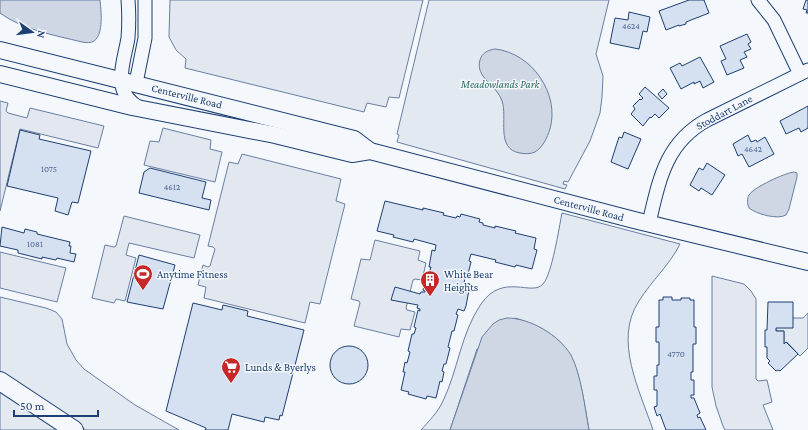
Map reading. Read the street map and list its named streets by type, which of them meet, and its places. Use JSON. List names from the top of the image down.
{
  "streets": {
    "main road": ["Centerville Road"],
    "street": ["Stoddart Lane"]
  },
  "crossings": [
    ["Centerville Road", "Stoddart Lane"]
  ],
  "parks": ["Meadowlands Park"],
  "places": {
    "sports": ["Anytime Fitness"],
    "building": ["White Bear Heights"],
    "supermarket": ["Lunds & Byerlys"]
  },
  "house_numbers": [
    "4624",
    "4642",
    "1075",
    "4612",
    "1081",
    "4770"
  ],
  "scale_bar": "50 m",
  "north": "right"
}
